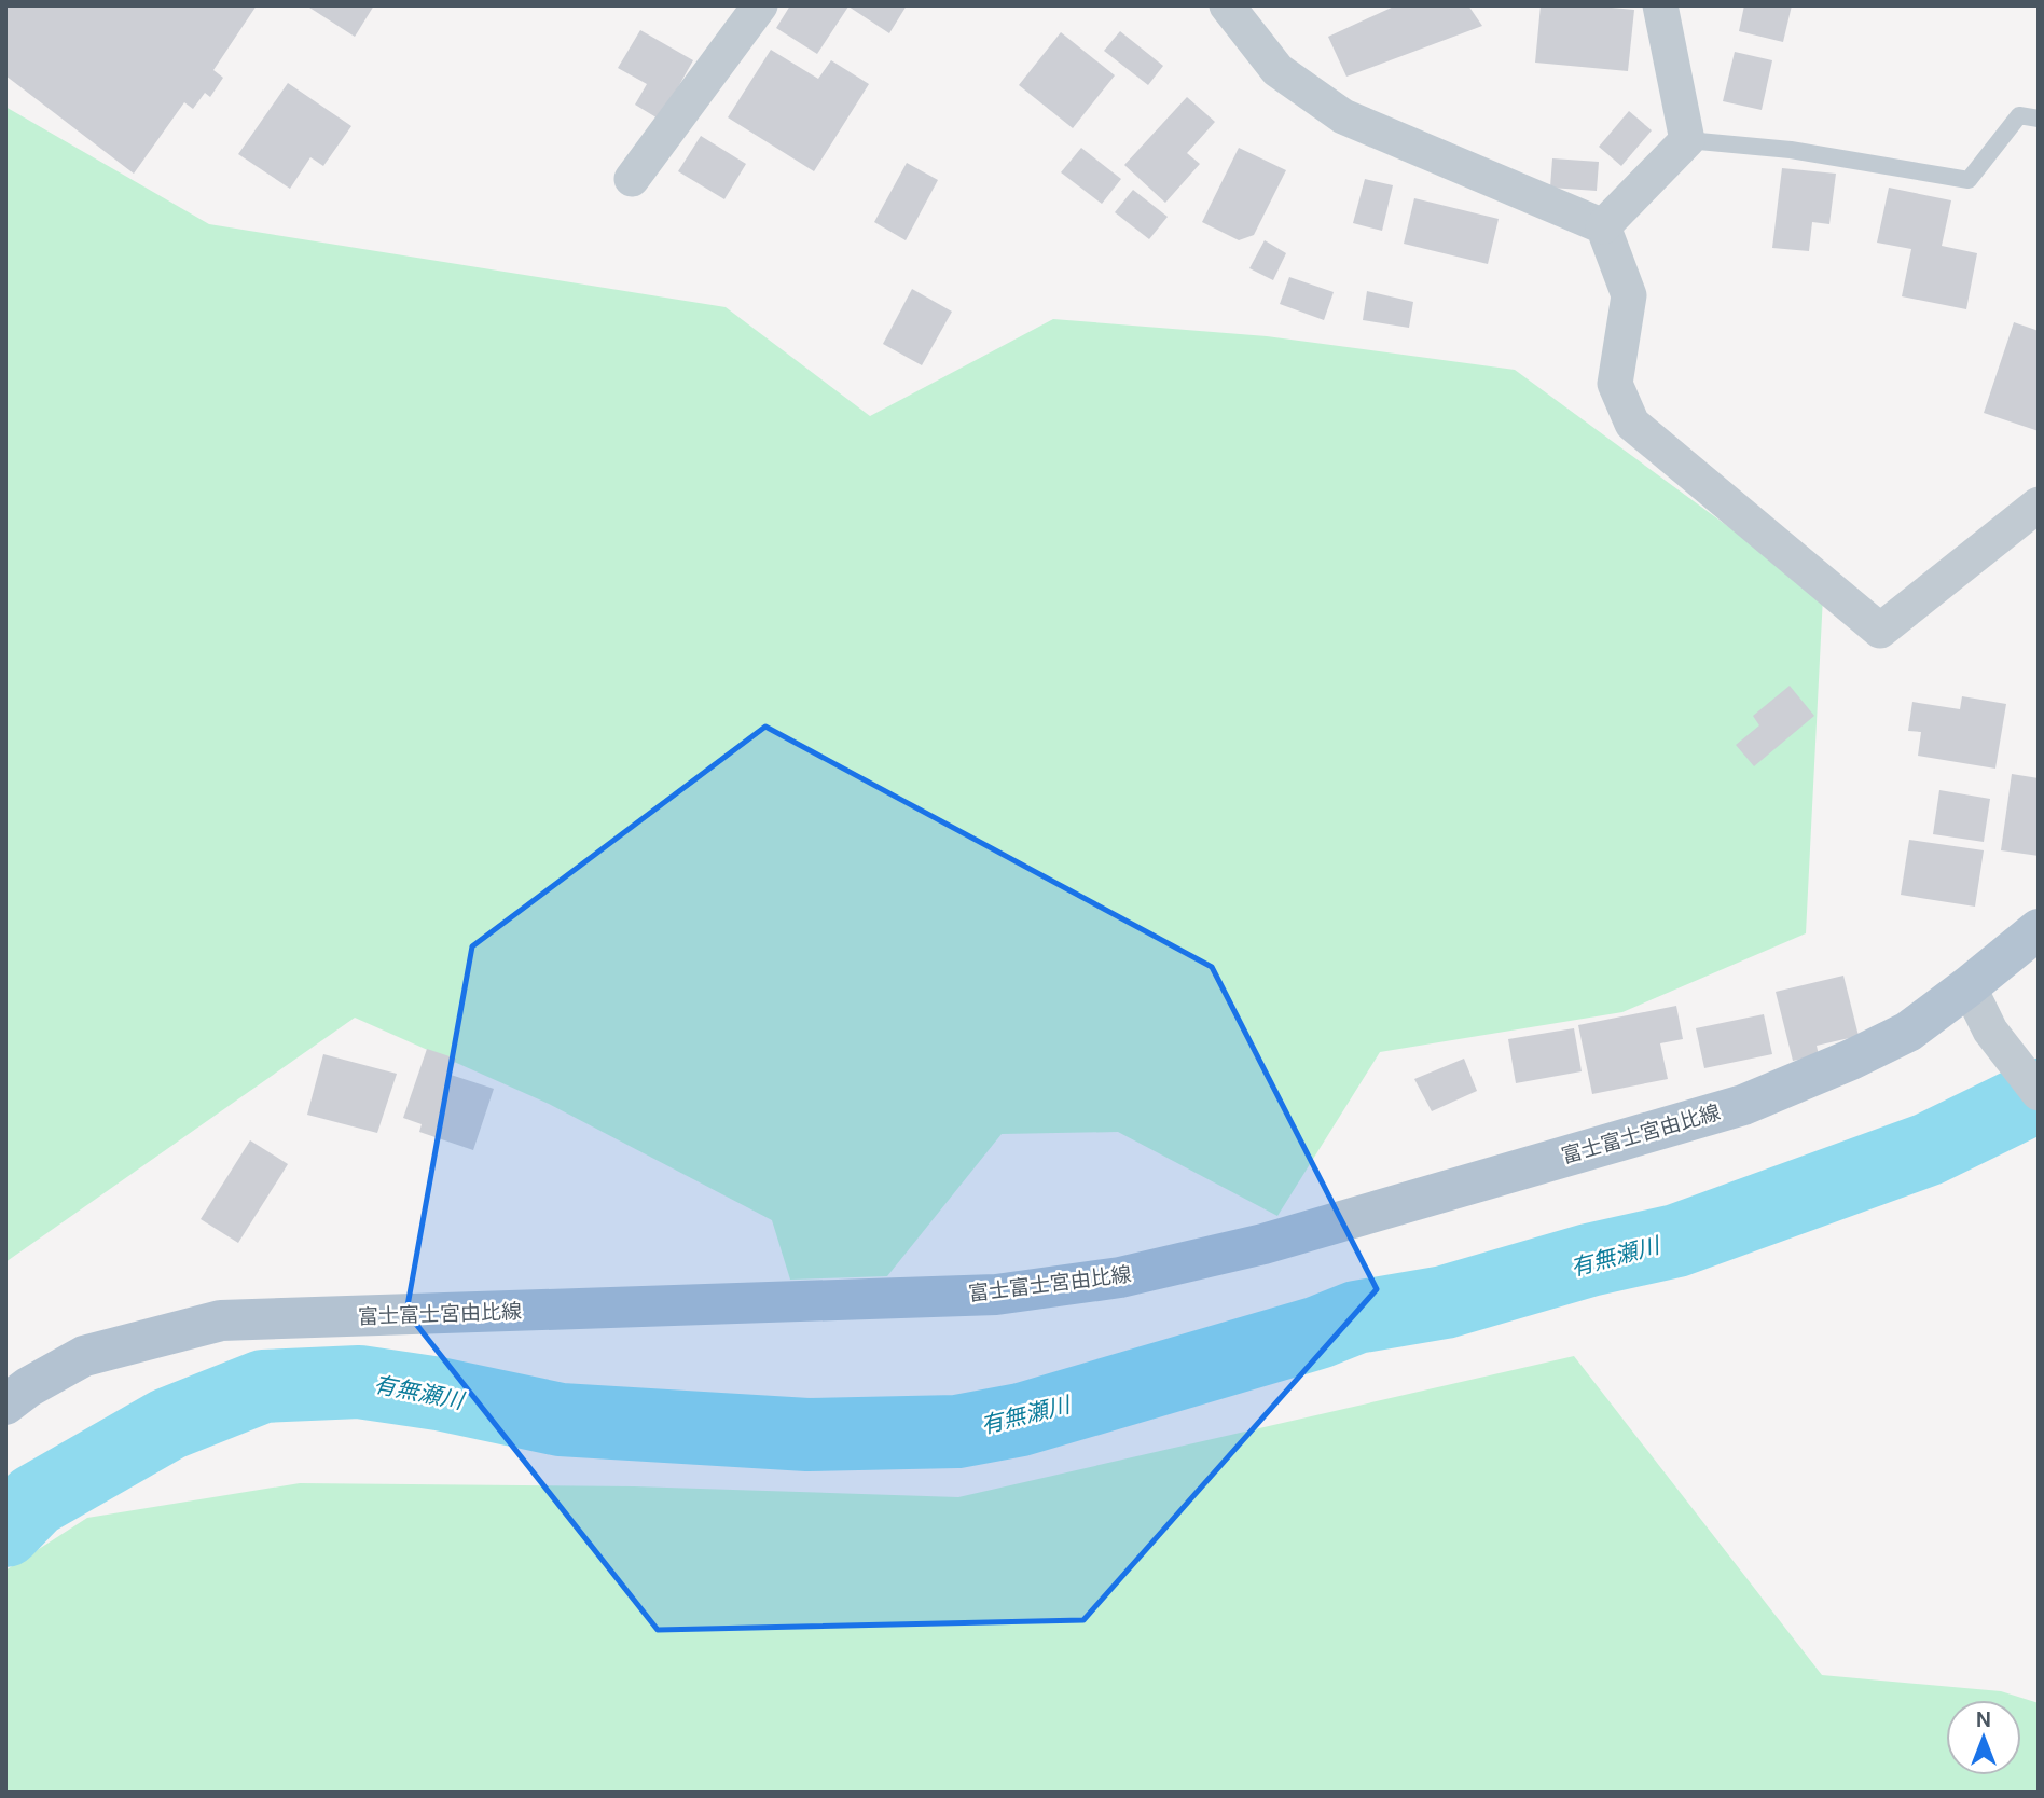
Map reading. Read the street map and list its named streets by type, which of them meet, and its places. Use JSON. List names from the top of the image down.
{
  "streets": {
    "main road": ["富士富士宮由比線"]
  },
  "water": ["有無瀬川"],
  "north": "top"
}
